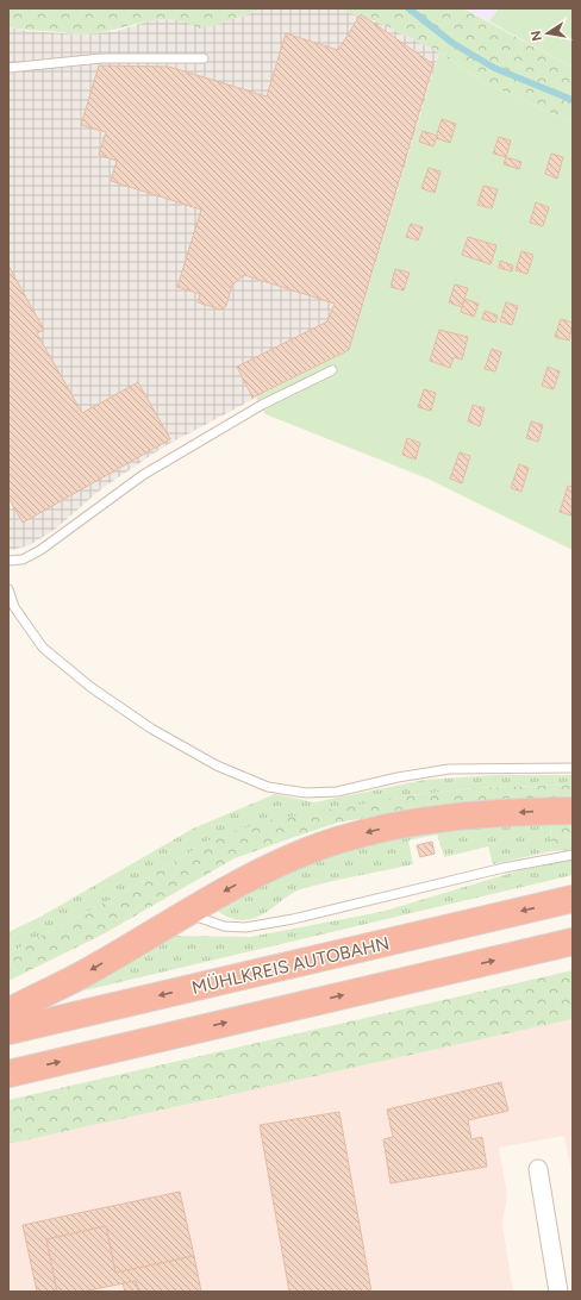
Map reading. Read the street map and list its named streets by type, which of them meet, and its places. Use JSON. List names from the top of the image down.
{
  "streets": {
    "highway": ["MÜHLKREIS AUTOBAHN"]
  },
  "north": "left"
}
